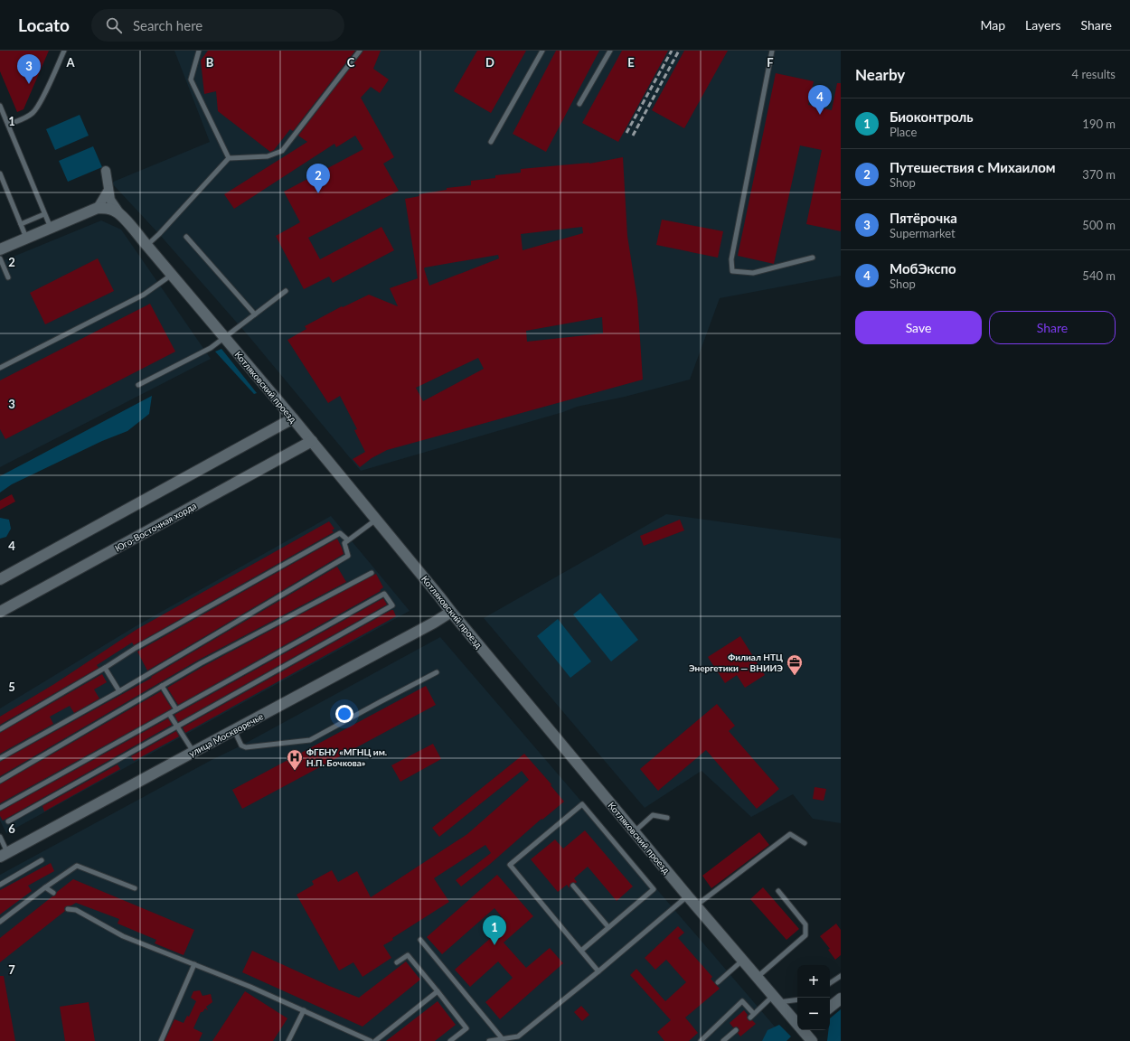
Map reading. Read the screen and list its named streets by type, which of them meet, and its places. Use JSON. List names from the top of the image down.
{
  "streets": {
    "main road": ["Котляковский проезд", "Юго-Восточная хорда", "улица Москворечье"]
  },
  "crossings": [
    ["Котляковский проезд", "Юго-Восточная хорда"],
    ["Котляковский проезд", "улица Москворечье"]
  ],
  "places": {
    "office": ["Филиал НТЦ Энергетики — ВНИИЭ"],
    "hospital": ["ФГБНУ «МГНЦ им. Н.П. Бочкова»"]
  },
  "page": {
    "header": "Locato",
    "search": "Search here",
    "nav": ["Map", "Layers", "Share"],
    "heading": ["Nearby", "4 results"],
    "pins": [
      "3",
      "4",
      "2",
      "1"
    ],
    "list": [
      {
        "mark": "1",
        "name": "Биоконтроль",
        "note": "Place",
        "value": "190 m"
      },
      {
        "mark": "2",
        "name": "Путешествия с Михаилом",
        "note": "Shop",
        "value": "370 m"
      },
      {
        "mark": "3",
        "name": "Пятёрочка",
        "note": "Supermarket",
        "value": "500 m"
      },
      {
        "mark": "4",
        "name": "МобЭкспо",
        "note": "Shop",
        "value": "540 m"
      }
    ],
    "buttons": ["Save", "Share"],
    "map_buttons": ["+", "−"]
  },
  "grid": {
    "columns": [
      "A",
      "B",
      "C",
      "D",
      "E",
      "F"
    ],
    "rows": [
      "1",
      "2",
      "3",
      "4",
      "5",
      "6",
      "7"
    ]
  }
}
